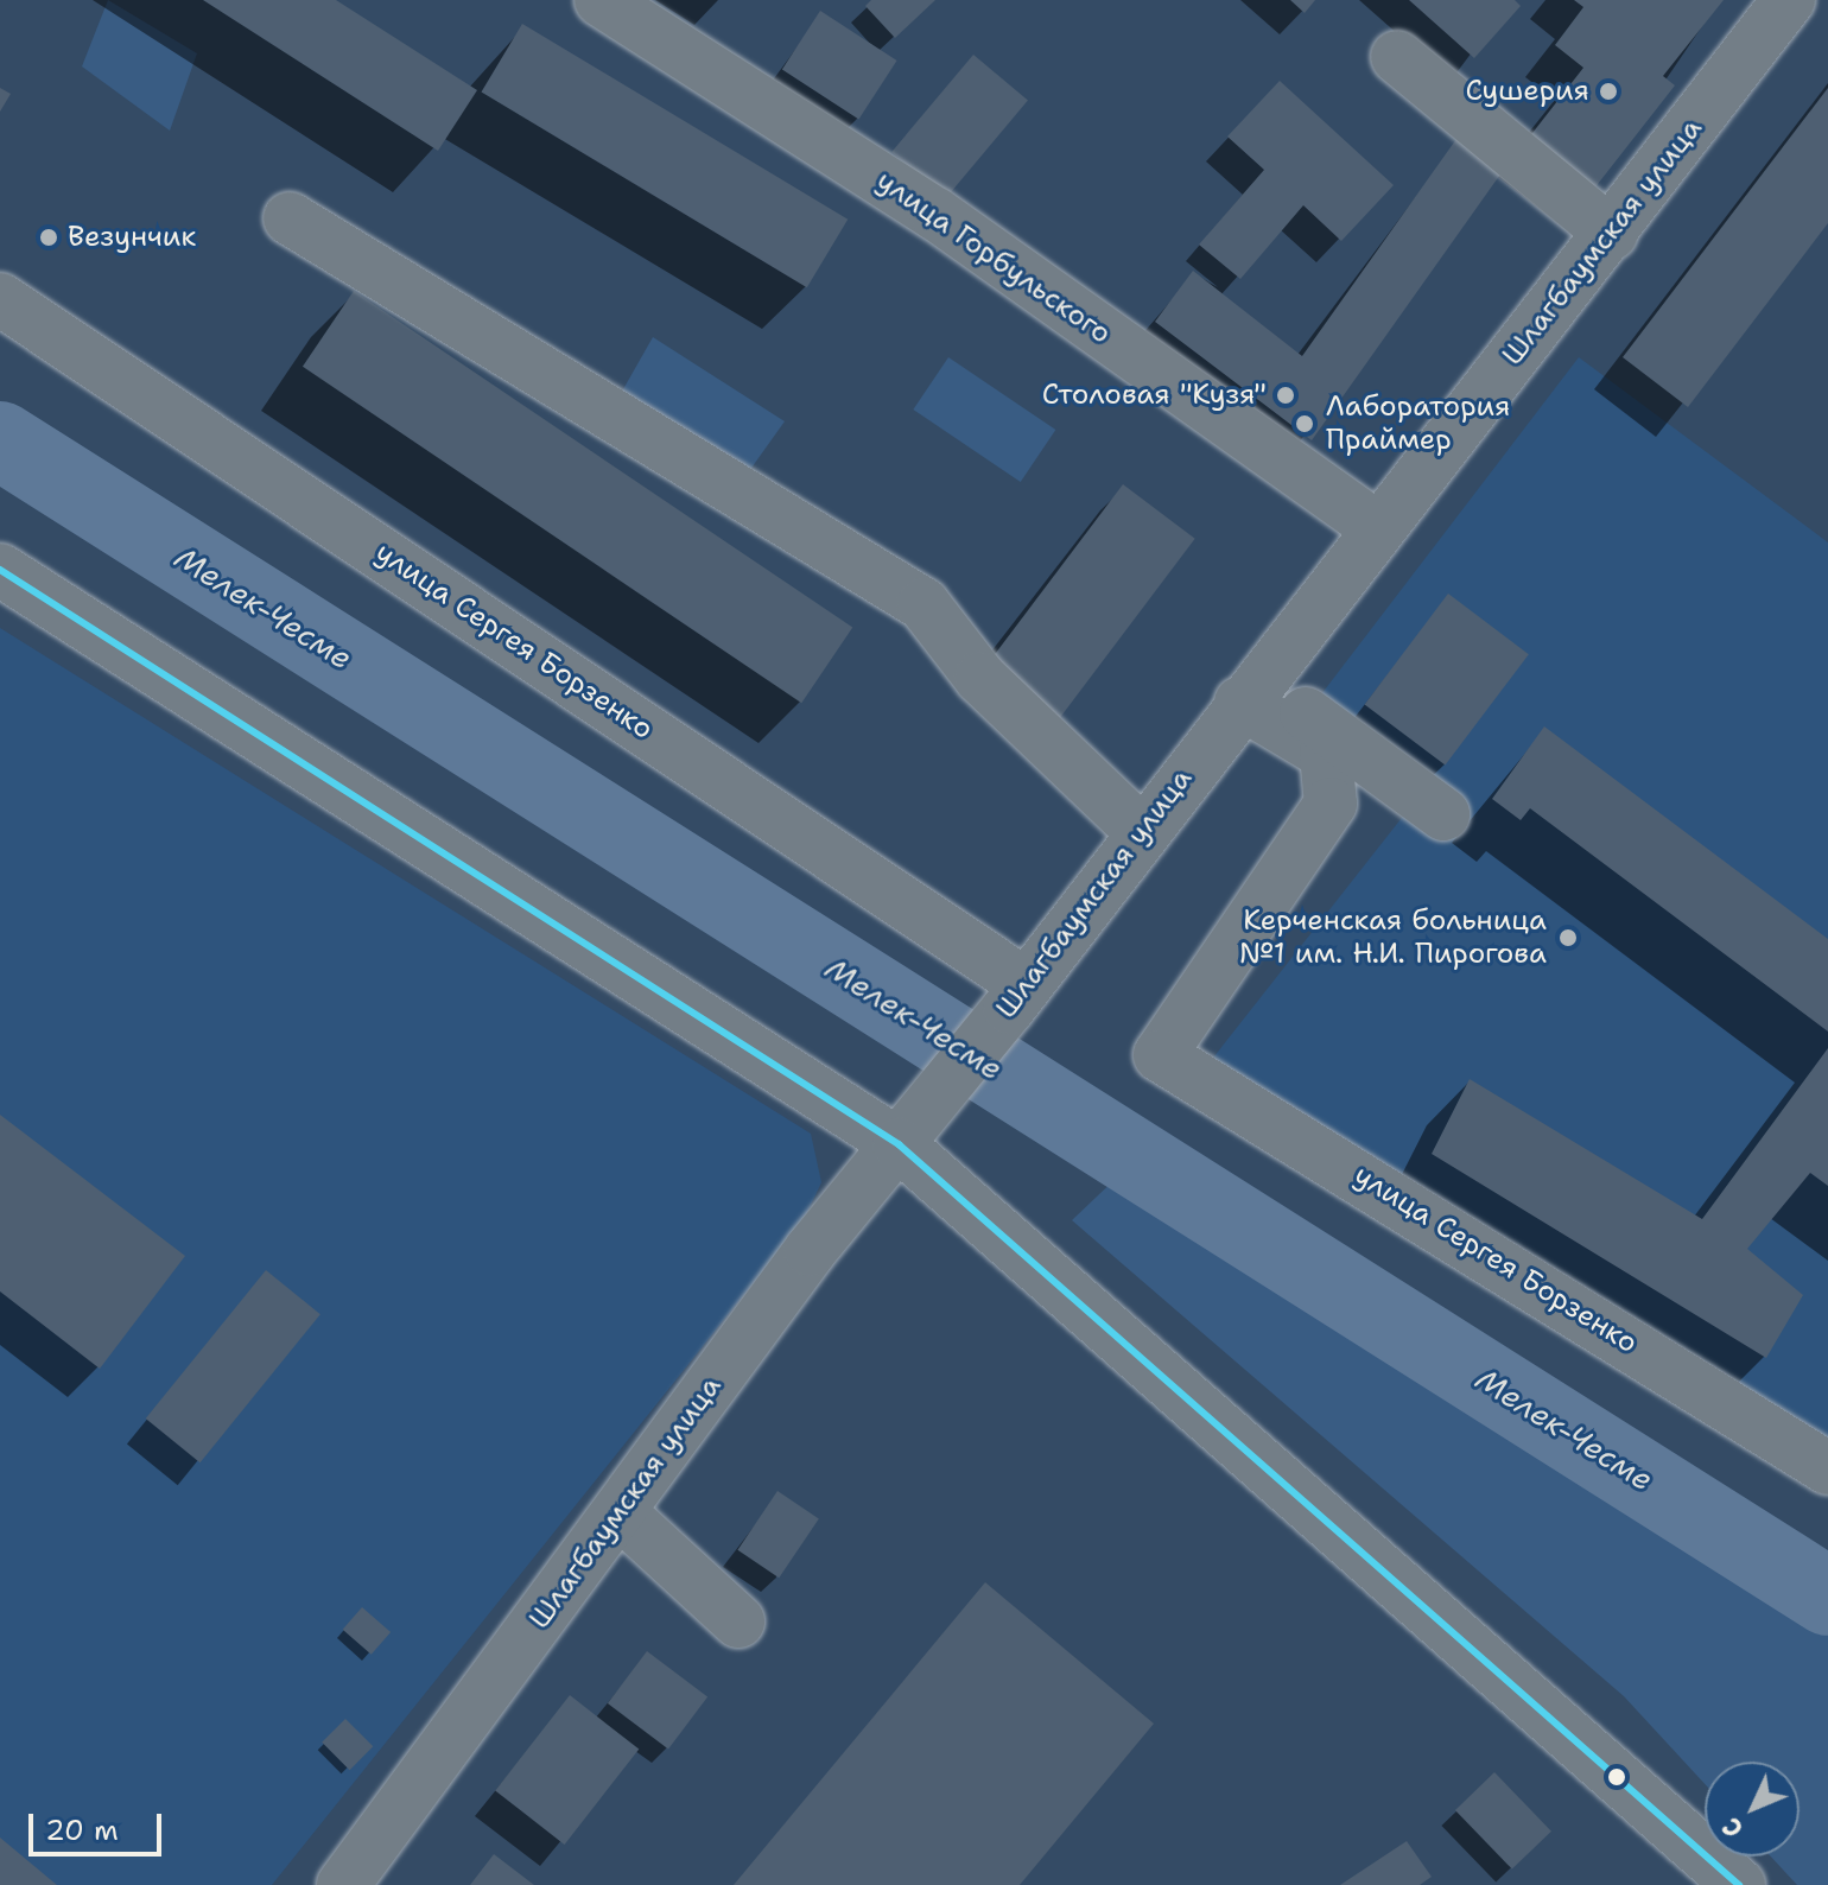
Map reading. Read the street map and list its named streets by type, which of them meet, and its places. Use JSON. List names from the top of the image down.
{
  "streets": {
    "street": ["Шлагбаумская улица", "улица Горбульского", "улица Сергея Борзенко"]
  },
  "crossings": [
    ["Шлагбаумская улица", "улица Горбульского"],
    ["Шлагбаумская улица", "улица Сергея Борзенко"]
  ],
  "water": ["Мелек-Чесме"],
  "places": [
    "Сушерия",
    "Везунчик",
    "Столовая \"Кузя\"",
    "Лаборатория Праймер",
    "Керченская больница №1 им. Н.И. Пирогова"
  ],
  "scale_bar": "20 m",
  "north": "bottom left"
}
